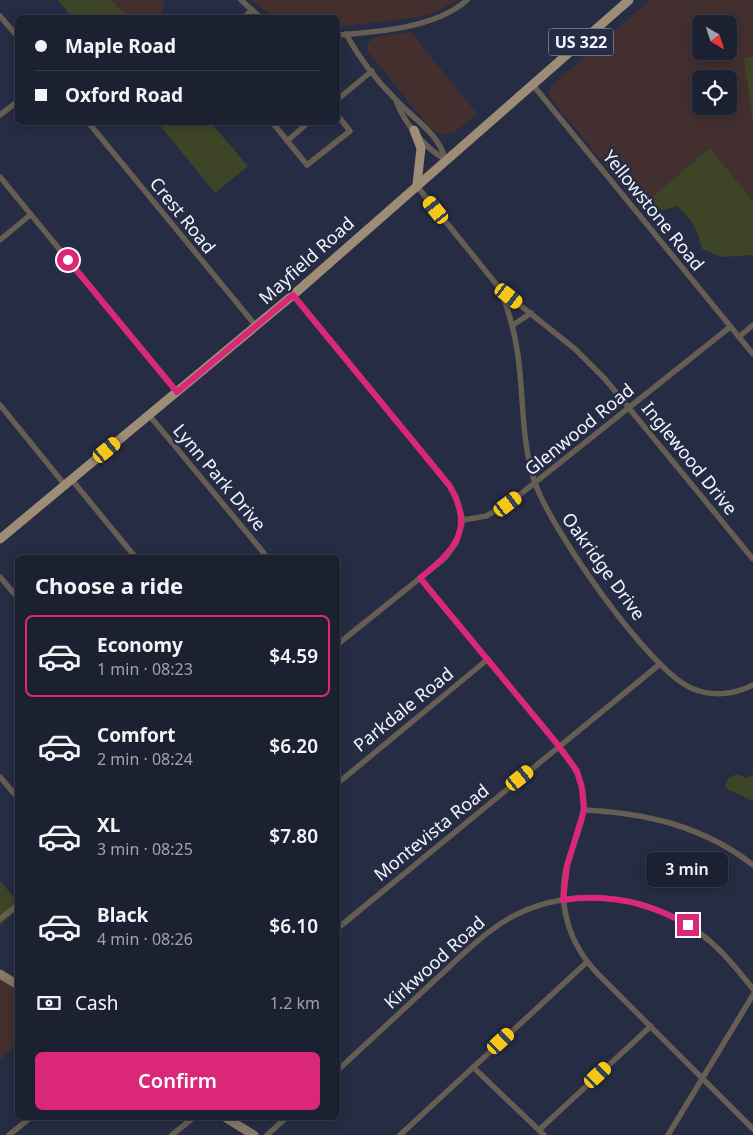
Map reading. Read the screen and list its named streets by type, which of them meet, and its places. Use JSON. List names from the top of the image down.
{
  "streets": {
    "main road": ["US 322", "Mayfield Road"],
    "street": [
      "Yellowstone Road",
      "Crest Road",
      "Glenwood Road",
      "Inglewood Drive",
      "Lynn Park Drive",
      "Oakridge Drive",
      "Parkdale Road",
      "Montevista Road",
      "Kirkwood Road"
    ]
  },
  "crossings": [
    ["Yellowstone Road", "Mayfield Road"],
    ["Yellowstone Road", "Glenwood Road"],
    ["Crest Road", "Mayfield Road"],
    ["Mayfield Road", "Inglewood Drive"],
    ["Mayfield Road", "Lynn Park Drive"],
    ["Glenwood Road", "Inglewood Drive"],
    ["Glenwood Road", "Oakridge Drive"],
    ["Inglewood Drive", "Oakridge Drive"],
    ["Oakridge Drive", "Montevista Road"]
  ],
  "north": "bottom right",
  "page": {
    "banner": ["Maple Road", "Oxford Road"],
    "heading": "Choose a ride",
    "list": [
      {
        "name": "Economy",
        "note": "1 min · 08:23",
        "value": "$4.59"
      },
      {
        "name": "Comfort",
        "note": "2 min · 08:24",
        "value": "$6.20"
      },
      {
        "name": "XL",
        "note": "3 min · 08:25",
        "value": "$7.80"
      },
      {
        "name": "Black",
        "note": "4 min · 08:26",
        "value": "$6.10"
      }
    ],
    "bubble": "3 min",
    "pay": ["Cash", "1.2 km"],
    "buttons": "Confirm"
  }
}
